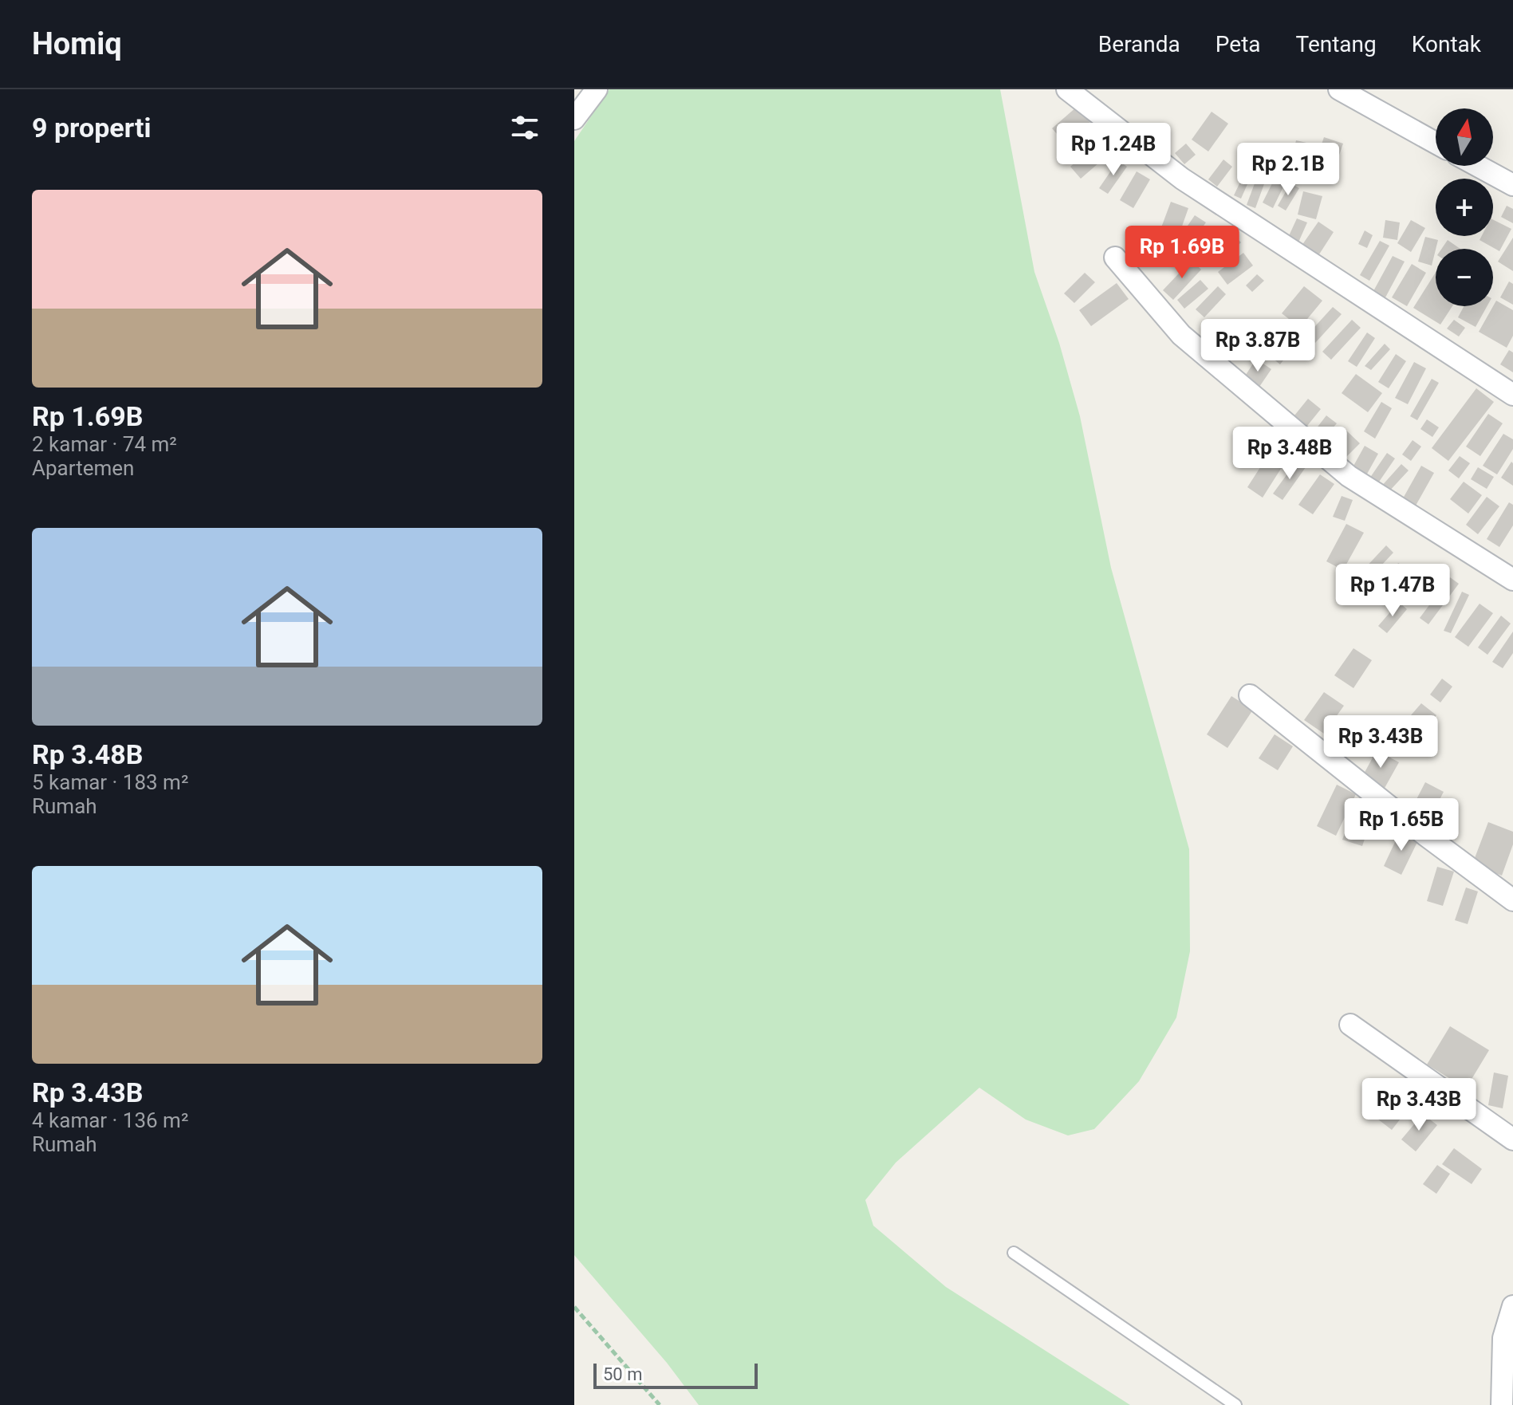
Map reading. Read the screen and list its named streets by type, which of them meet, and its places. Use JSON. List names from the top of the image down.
{
  "scale_bar": "50 m",
  "north": "top",
  "page": {
    "header": "Homiq",
    "nav": [
      "Beranda",
      "Peta",
      "Tentang",
      "Kontak"
    ],
    "heading": "9 properti",
    "map_buttons": ["+", "−"],
    "price": [
      "Rp 1.24B",
      "Rp 2.1B",
      "Rp 1.69B",
      "Rp 3.87B",
      "Rp 3.48B",
      "Rp 1.47B",
      "Rp 3.43B",
      "Rp 1.65B",
      "Rp 3.43B"
    ],
    "list": [
      {
        "name": "Rp 1.69B",
        "note": "2 kamar · 74 m² · Apartemen"
      },
      {
        "name": "Rp 3.48B",
        "note": "5 kamar · 183 m² · Rumah"
      },
      {
        "name": "Rp 3.43B",
        "note": "4 kamar · 136 m² · Rumah"
      }
    ],
    "scale": "50 m"
  }
}
